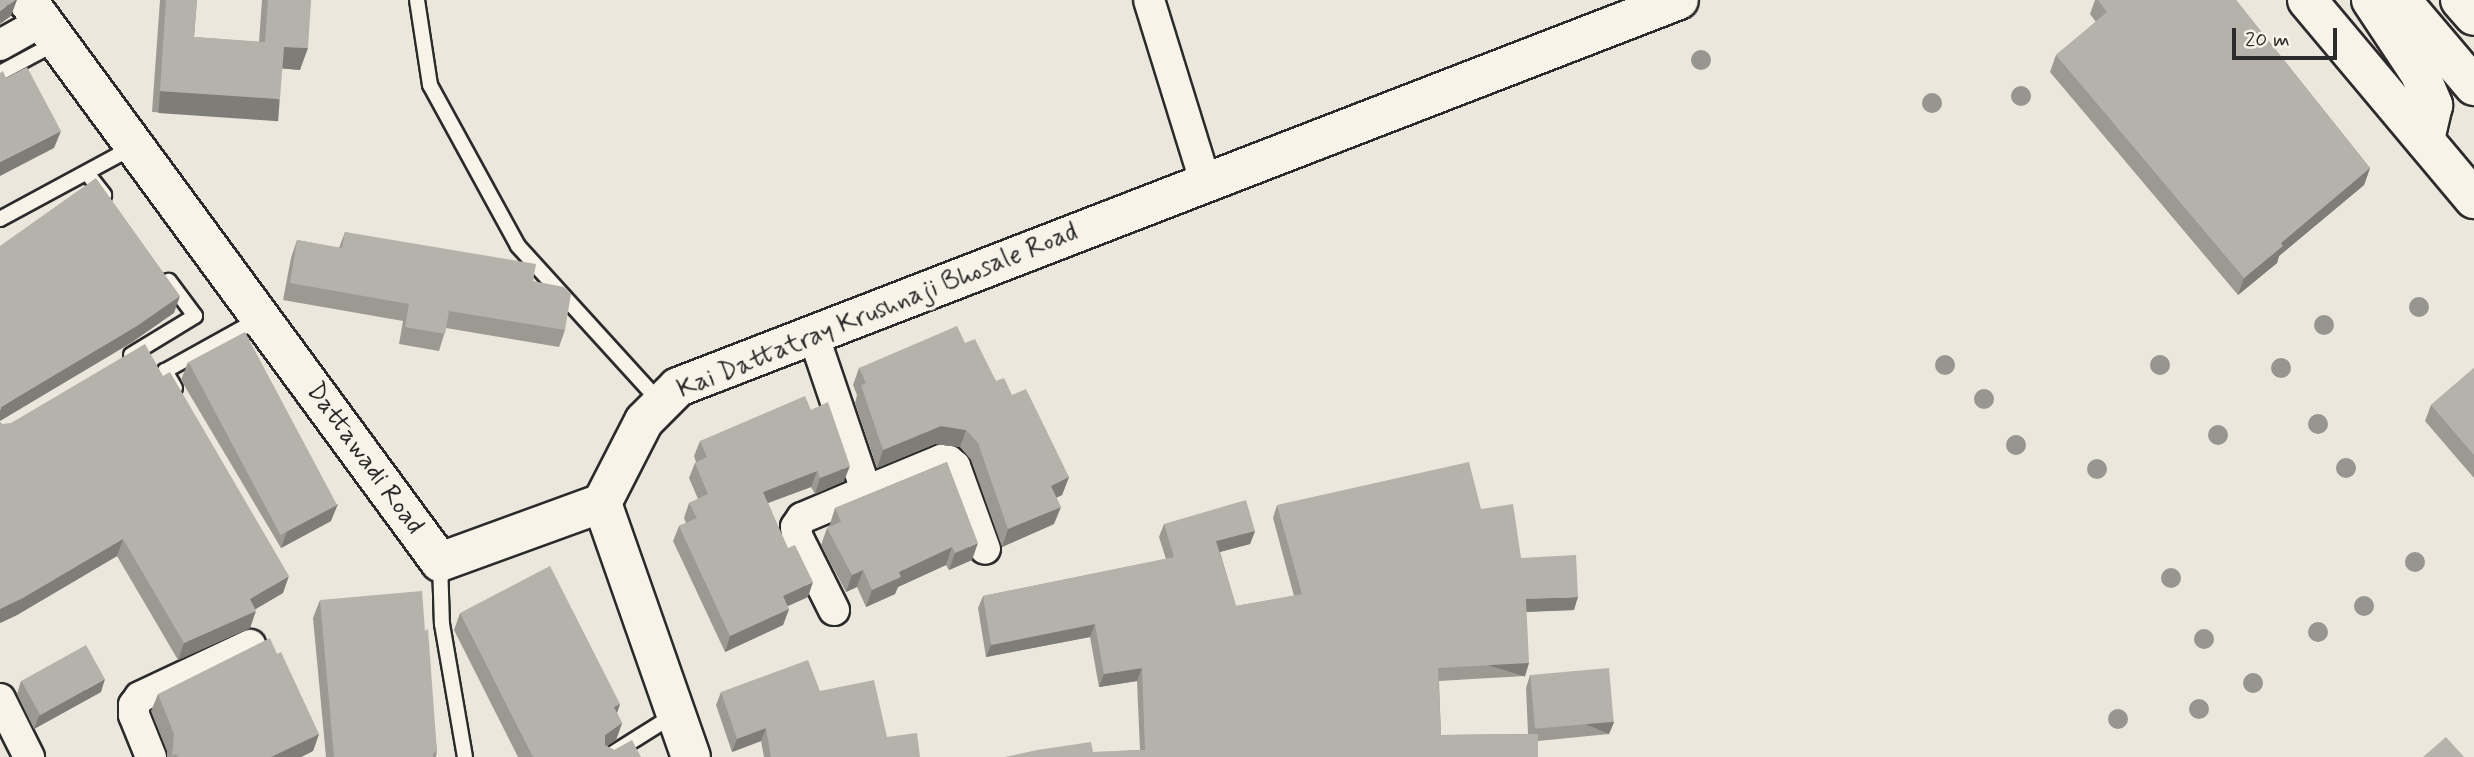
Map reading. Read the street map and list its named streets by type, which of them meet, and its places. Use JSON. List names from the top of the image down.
{
  "streets": {
    "main road": ["Kai Dattatray Krushnaji Bhosale Road", "Dattawadi Road"]
  },
  "crossings": [
    ["Kai Dattatray Krushnaji Bhosale Road", "Dattawadi Road"]
  ],
  "scale_bar": "20 m"
}
